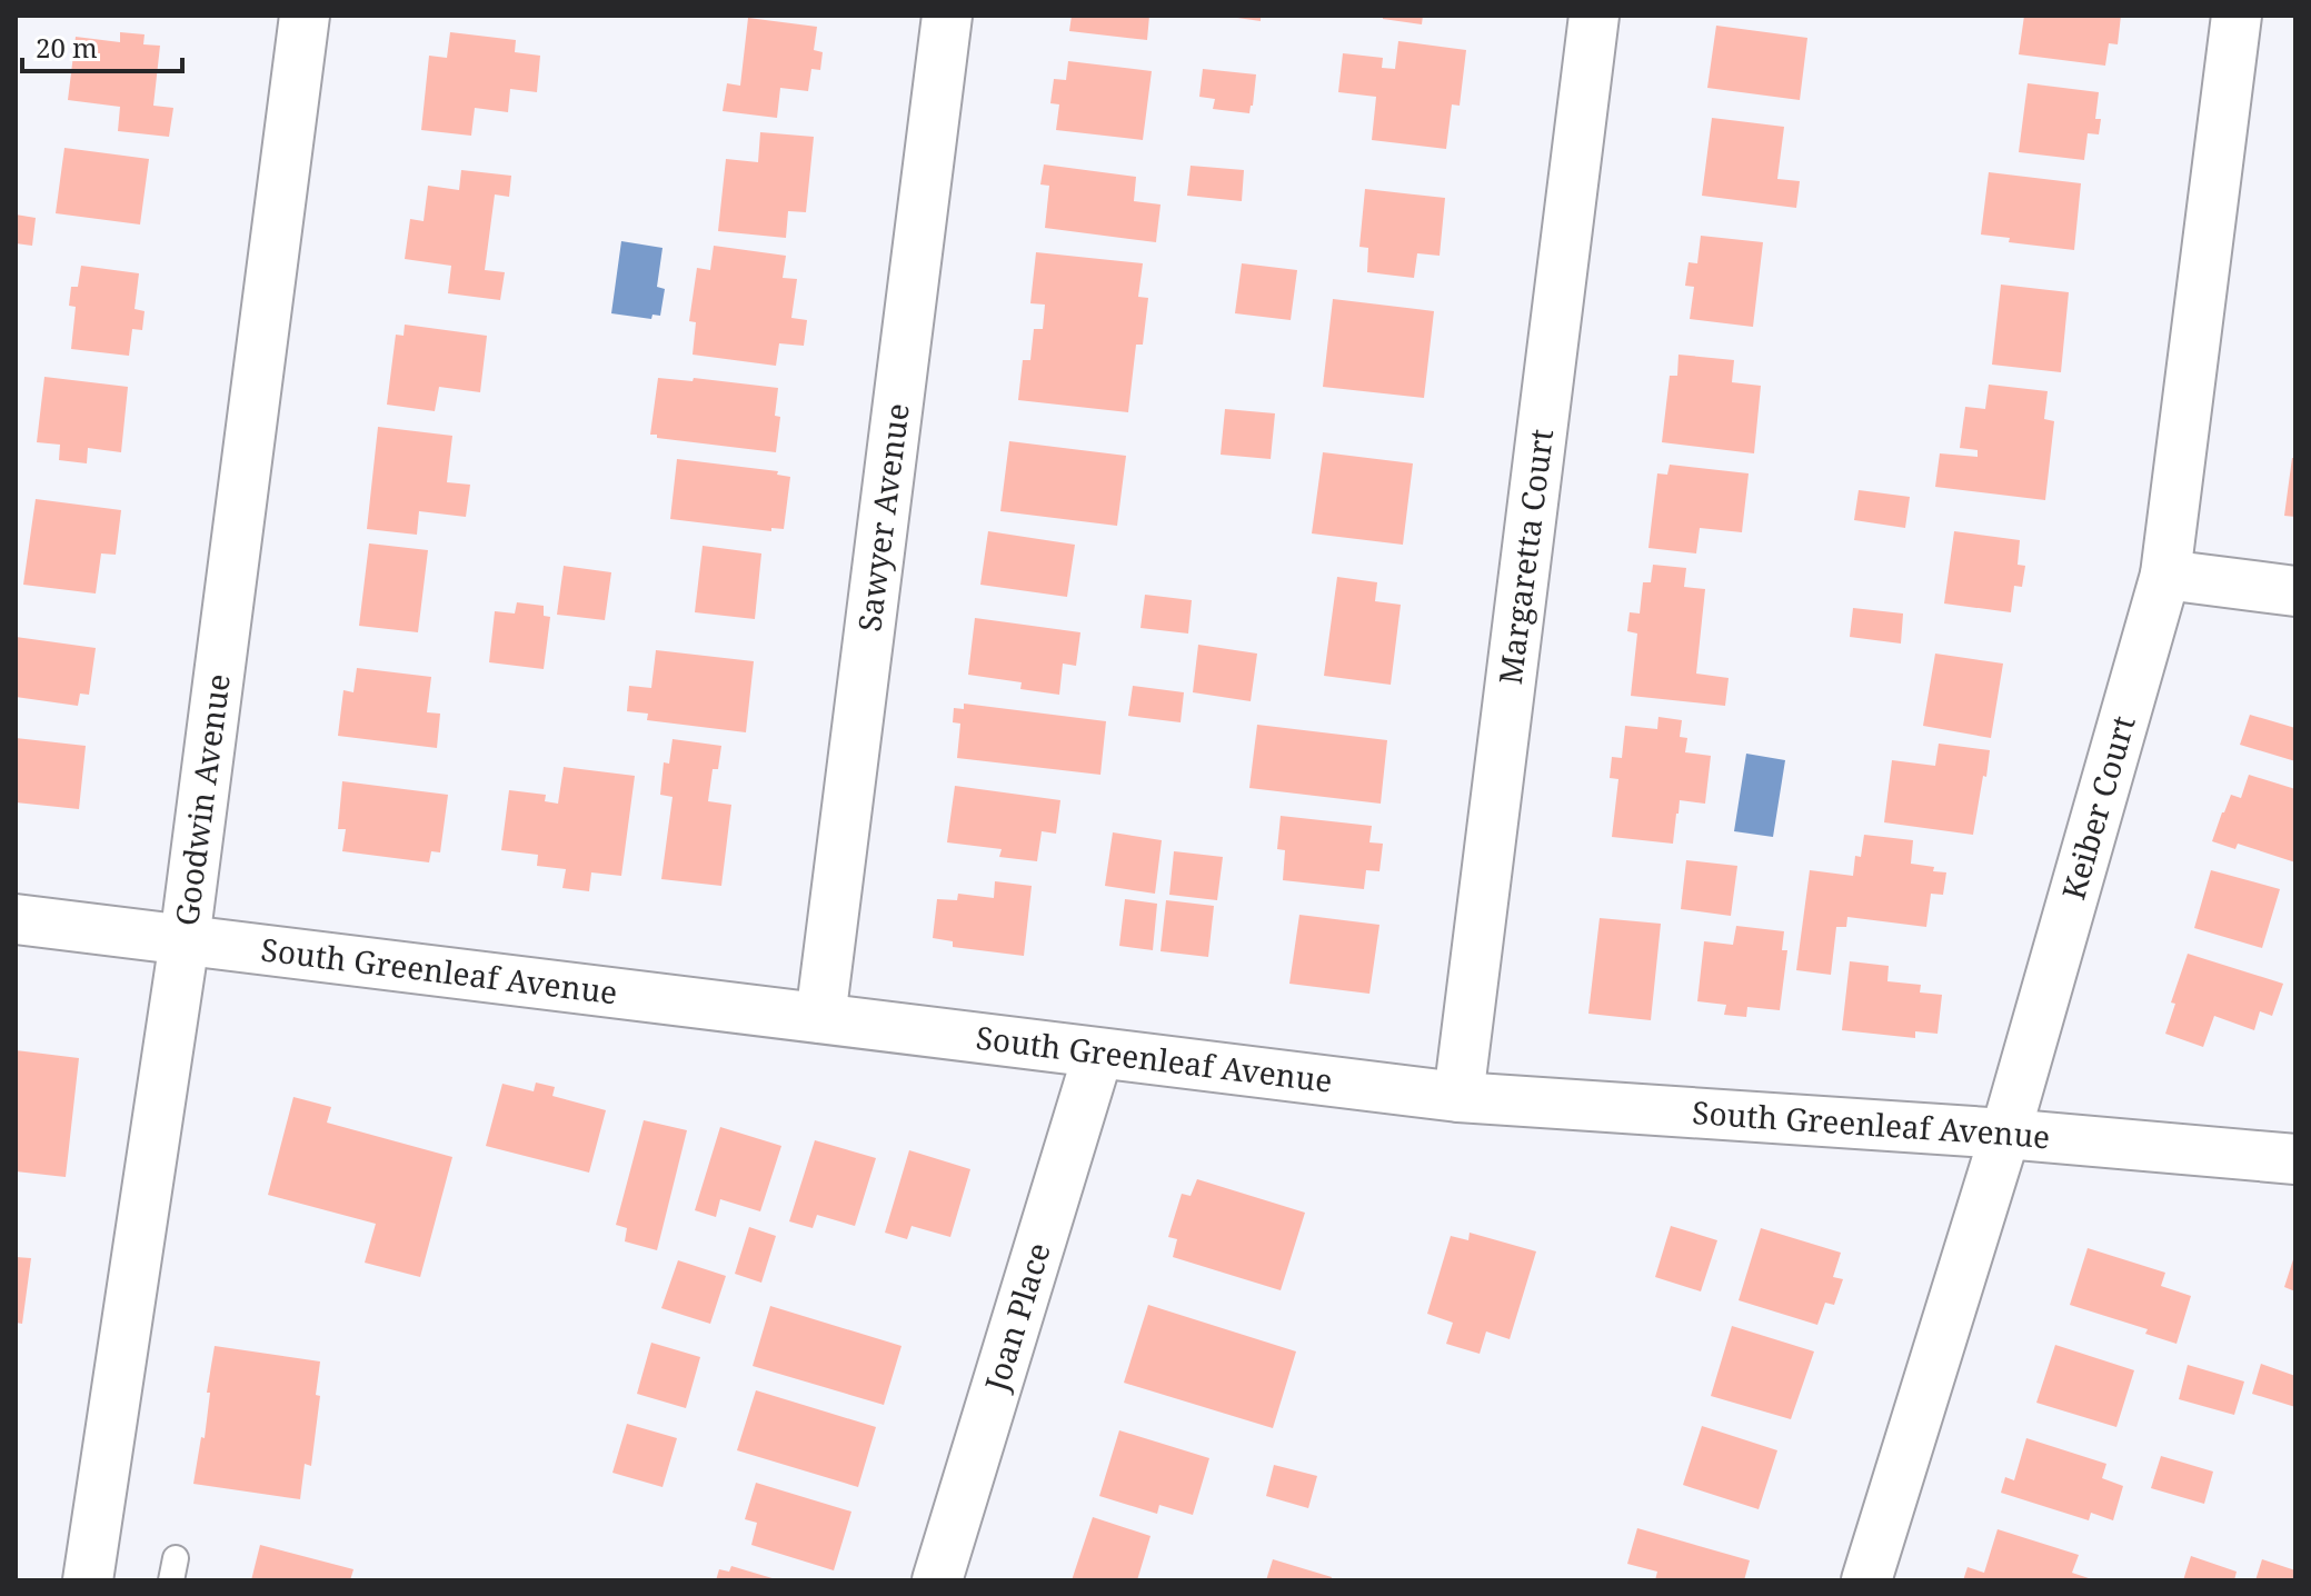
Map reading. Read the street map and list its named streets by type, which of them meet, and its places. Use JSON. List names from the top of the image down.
{
  "streets": {
    "street": [
      "Sawyer Avenue",
      "Margaretta Court",
      "Goodwin Avenue",
      "Keiber Court",
      "South Greenleaf Avenue",
      "Joan Place"
    ]
  },
  "crossings": [
    ["Sawyer Avenue", "South Greenleaf Avenue"],
    ["Margaretta Court", "South Greenleaf Avenue"],
    ["Goodwin Avenue", "South Greenleaf Avenue"],
    ["Keiber Court", "South Greenleaf Avenue"],
    ["South Greenleaf Avenue", "Joan Place"]
  ],
  "scale_bar": "20 m"
}
